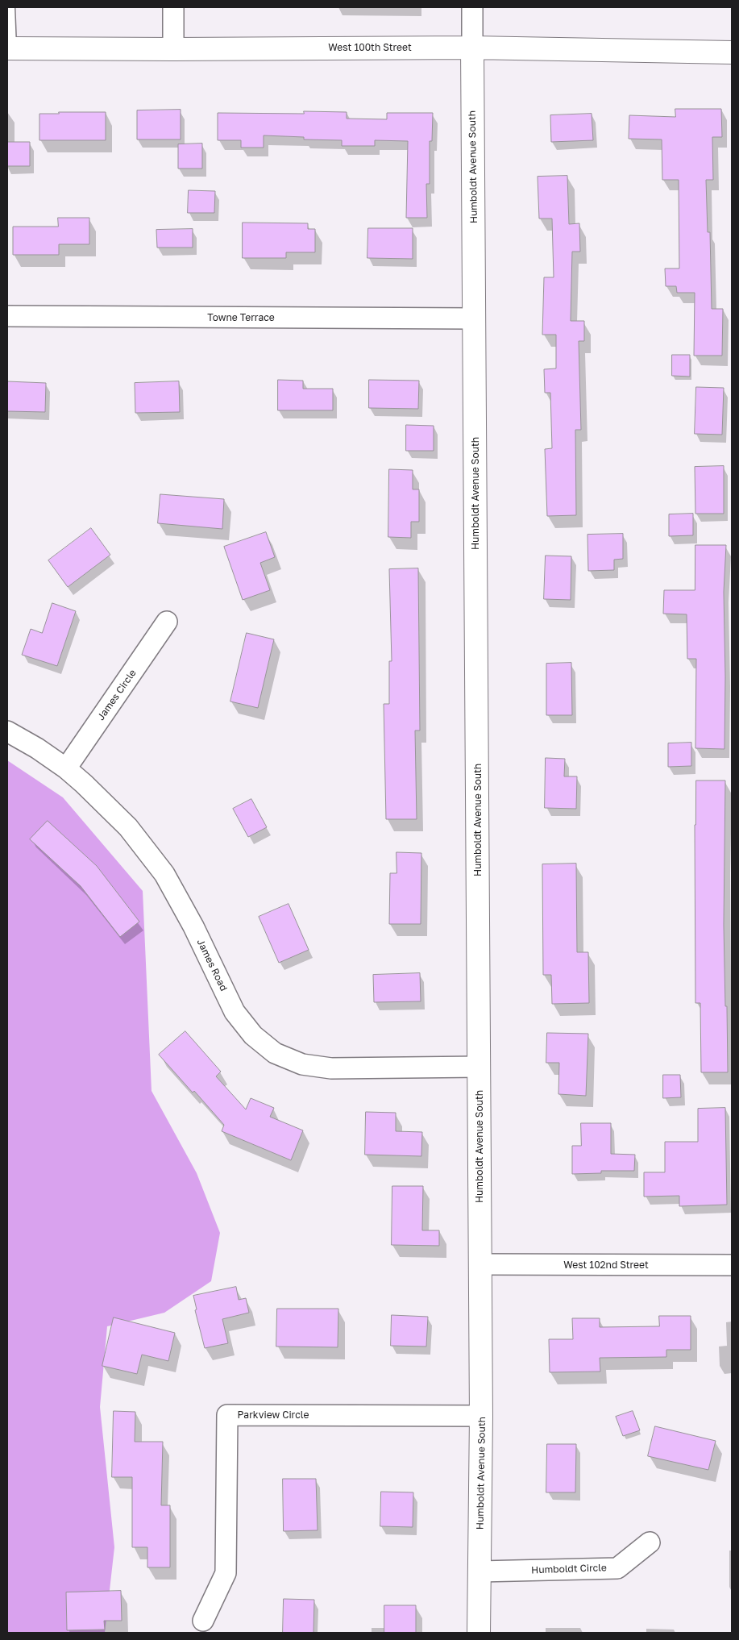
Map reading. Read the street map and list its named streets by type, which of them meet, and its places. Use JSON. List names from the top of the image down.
{
  "streets": {
    "street": [
      "West 100th Street",
      "Humboldt Avenue South",
      "Towne Terrace",
      "James Circle",
      "James Road",
      "West 102nd Street",
      "Parkview Circle",
      "Humboldt Circle"
    ]
  },
  "crossings": [
    ["West 100th Street", "Humboldt Avenue South"],
    ["Humboldt Avenue South", "Towne Terrace"],
    ["Humboldt Avenue South", "James Road"],
    ["Humboldt Avenue South", "West 102nd Street"],
    ["Humboldt Avenue South", "Parkview Circle"],
    ["Humboldt Avenue South", "Humboldt Circle"],
    ["James Circle", "James Road"]
  ]
}
